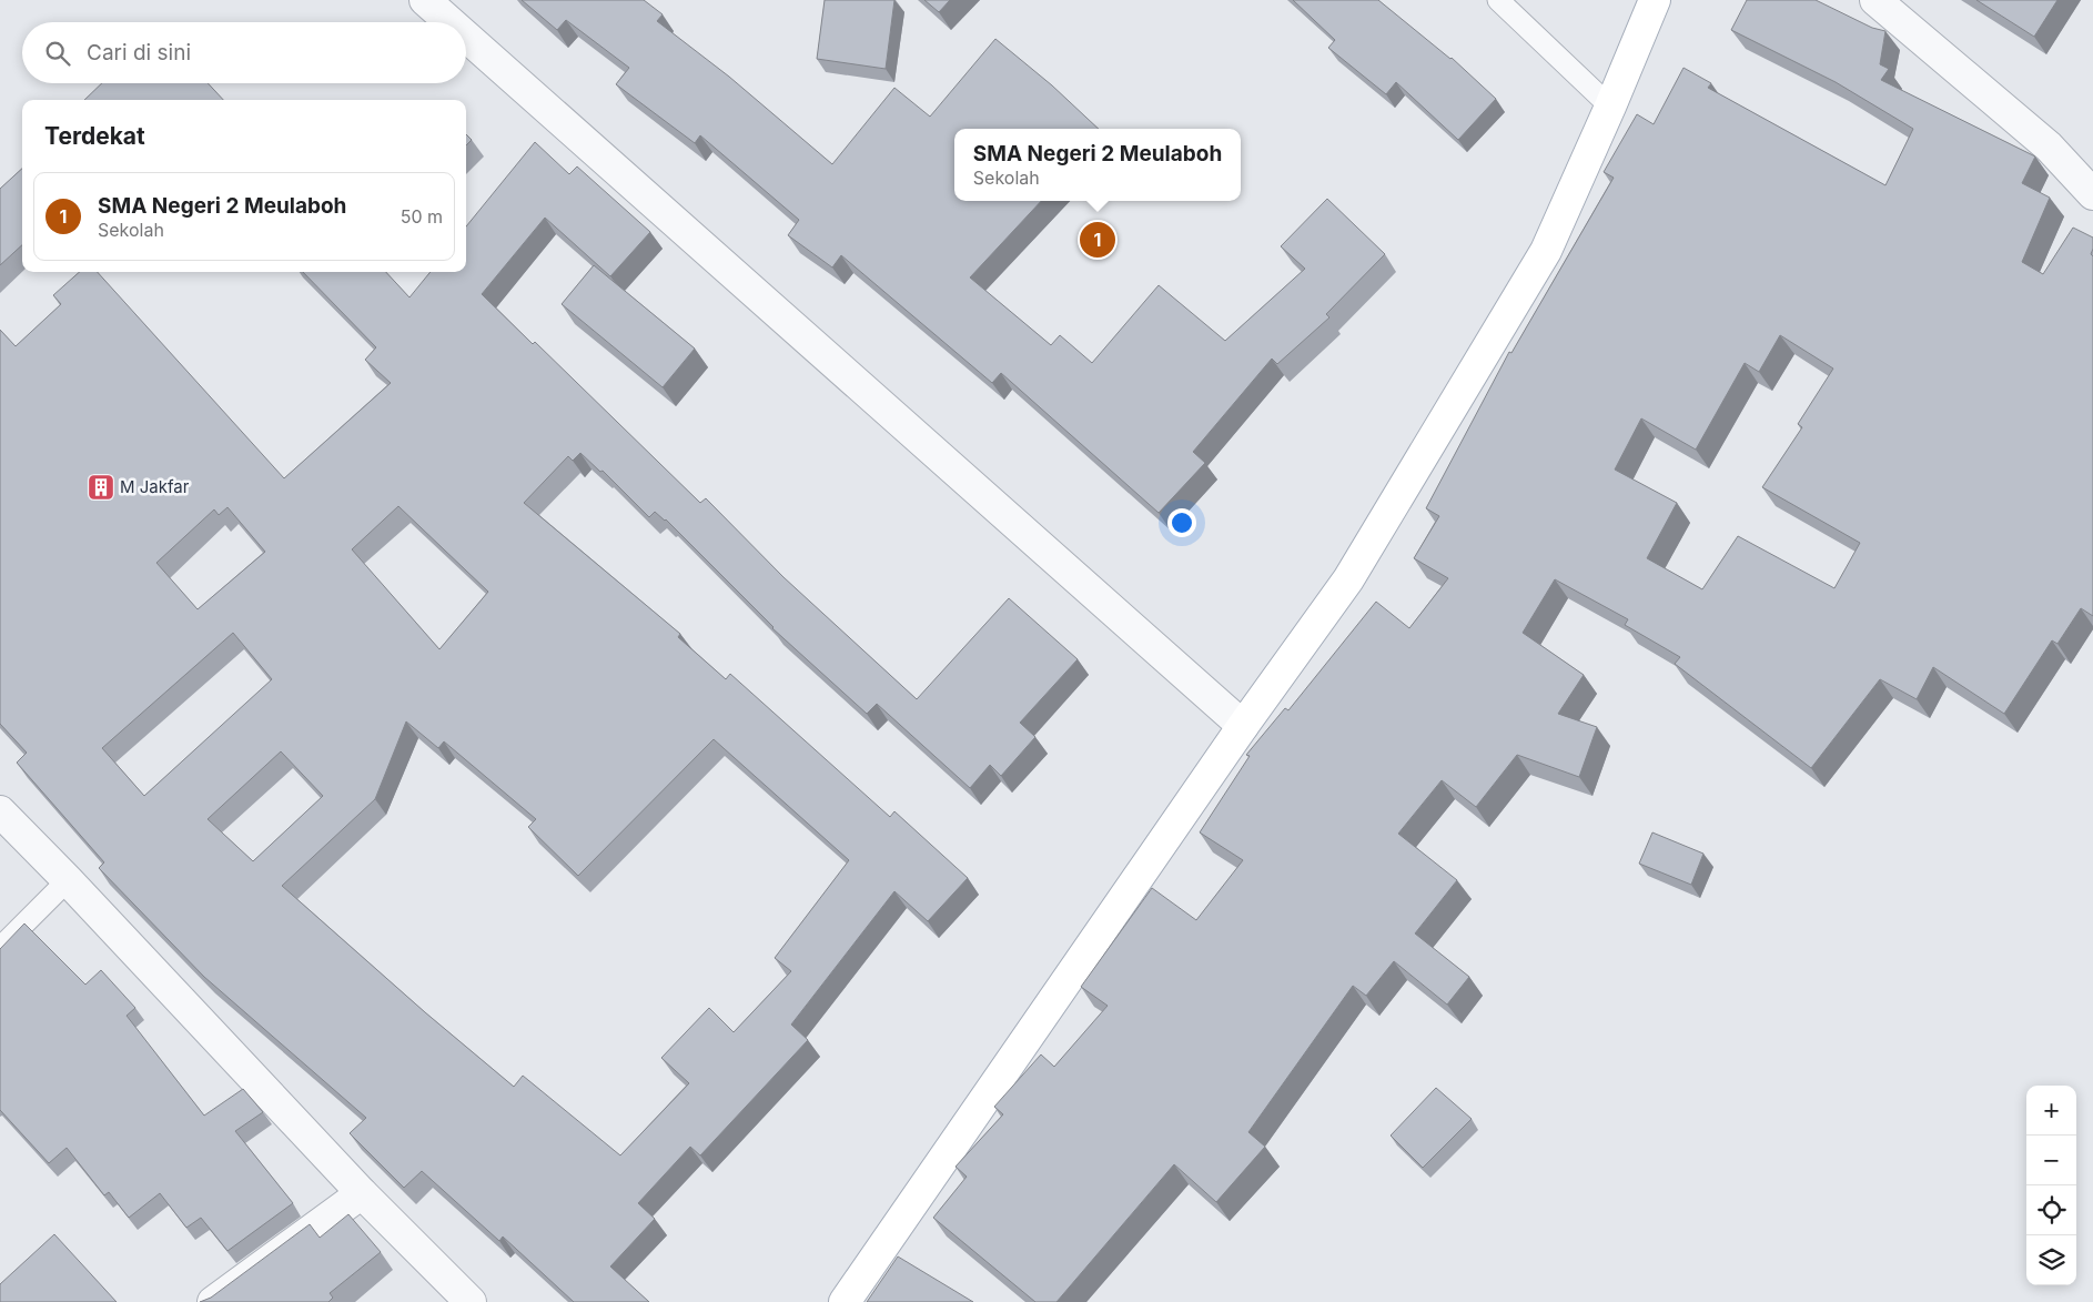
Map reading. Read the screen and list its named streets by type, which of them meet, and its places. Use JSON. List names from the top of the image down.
{
  "places": {
    "building": ["M Jakfar"]
  },
  "page": {
    "search": "Cari di sini",
    "heading": "Terdekat",
    "popup": ["SMA Negeri 2 Meulaboh", "Sekolah"],
    "list": [
      {
        "mark": "1",
        "name": "SMA Negeri 2 Meulaboh",
        "note": "Sekolah",
        "value": "50 m"
      }
    ],
    "pins": "1",
    "map_buttons": ["+", "−"]
  }
}
